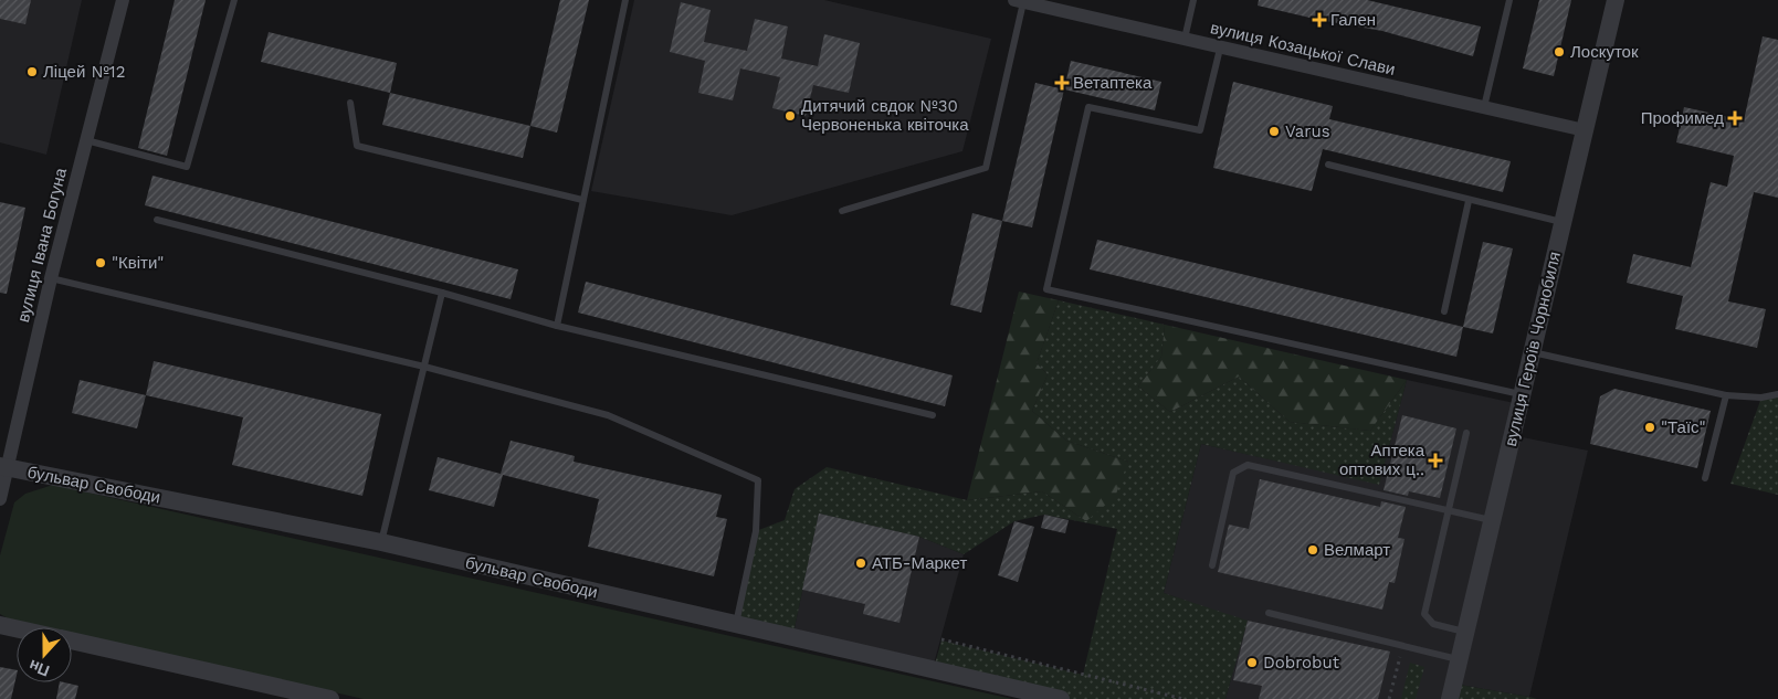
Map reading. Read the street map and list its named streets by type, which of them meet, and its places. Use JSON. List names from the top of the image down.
{
  "streets": {
    "street": [
      "вулиця Козацької Слави",
      "вулиця Івана Богуна",
      "вулиця Героїв Чорнобиля",
      "бульвар Свободи"
    ]
  },
  "crossings": [
    ["вулиця Козацької Слави", "вулиця Героїв Чорнобиля"],
    ["вулиця Івана Богуна", "бульвар Свободи"]
  ],
  "places": {
    "health": [
      "Гален",
      "Ветаптека",
      "Профимед",
      "Аптека оптових ц‥"
    ],
    "other": [
      "Лоскуток",
      "Ліцей №12",
      "Дитячий свдок №30 Червоненька квіточка",
      "Varus",
      "\"Квіти\"",
      "\"Таїс\"",
      "Велмарт",
      "АТБ-Маркет",
      "Dobrobut"
    ]
  },
  "north": "bottom"
}
